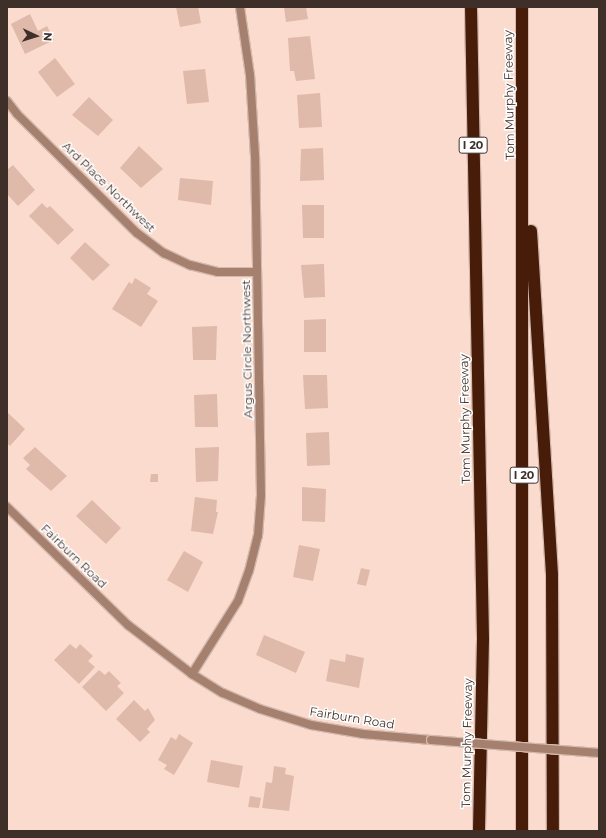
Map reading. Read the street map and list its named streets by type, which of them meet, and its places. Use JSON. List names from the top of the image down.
{
  "streets": {
    "highway": ["Tom Murphy Freeway", "I 20"],
    "street": ["Ard Place Northwest", "Argus Circle Northwest", "Fairburn Road"]
  },
  "crossings": [
    ["Ard Place Northwest", "Argus Circle Northwest"],
    ["Argus Circle Northwest", "Fairburn Road"]
  ],
  "north": "right"
}
